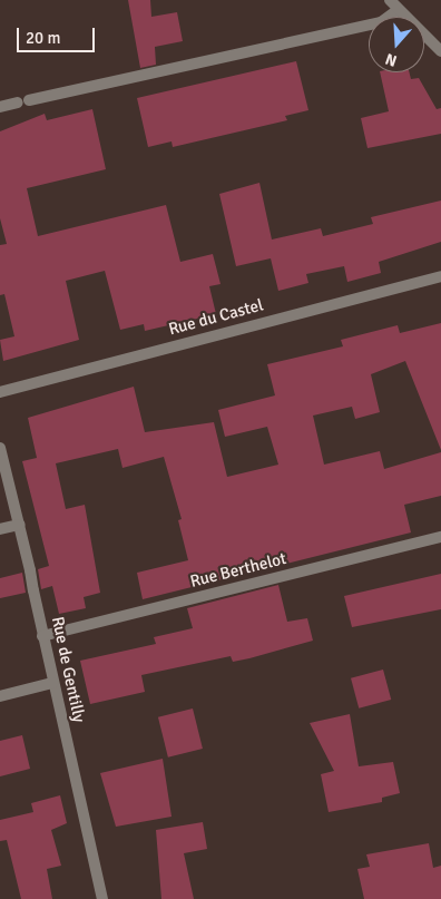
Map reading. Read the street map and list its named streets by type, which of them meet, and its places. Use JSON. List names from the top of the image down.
{
  "streets": {
    "street": ["Rue du Castel", "Rue Berthelot", "Rue de Gentilly"]
  },
  "crossings": [
    ["Rue Berthelot", "Rue de Gentilly"]
  ],
  "scale_bar": "20 m",
  "north": "bottom"
}
